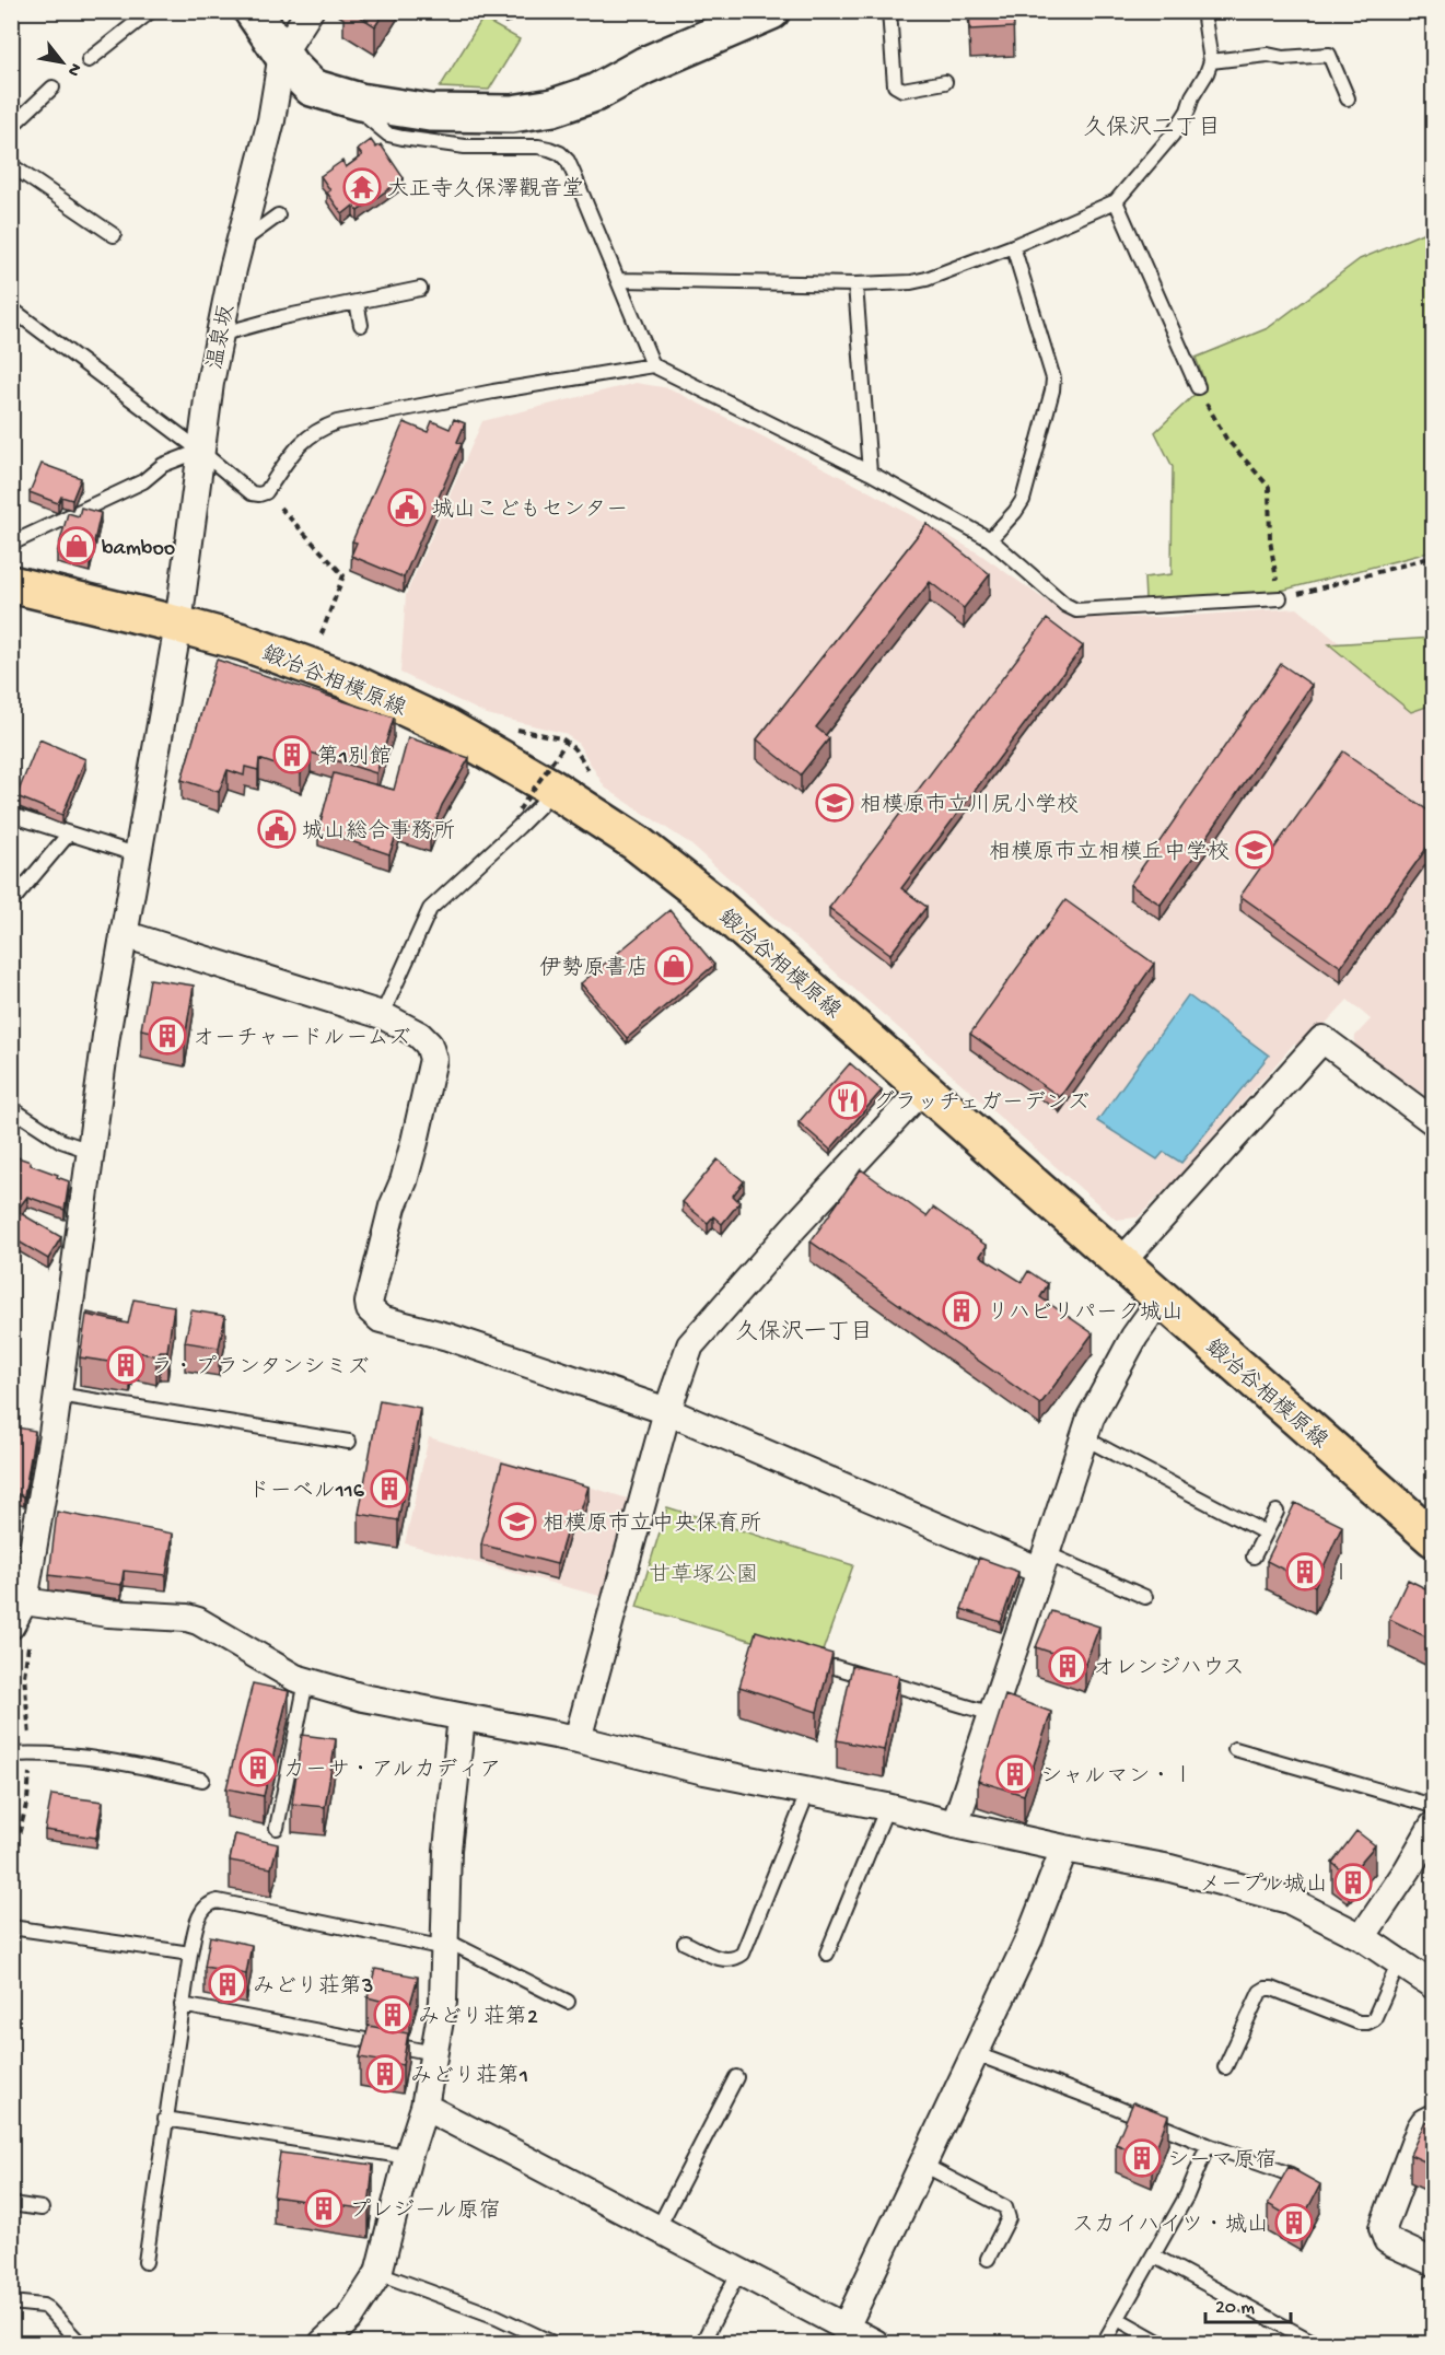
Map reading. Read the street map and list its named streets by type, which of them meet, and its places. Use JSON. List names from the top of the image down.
{
  "streets": {
    "main road": ["鍛冶谷相模原線"],
    "street": ["温泉坂"]
  },
  "crossings": [
    ["温泉坂", "鍛冶谷相模原線"]
  ],
  "districts": ["久保沢二丁目", "久保沢一丁目"],
  "parks": ["甘草塚公園"],
  "places": {
    "temple": ["大正寺久保澤觀音堂"],
    "public building": ["城山こどもセンター", "城山総合事務所"],
    "shop": ["bamboo", "伊勢原書店"],
    "building": [
      "第1別館",
      "オーチャードルームズ",
      "リハビリパーク城山",
      "ラ・プランタンシミズ",
      "ドーベル116",
      "Ⅰ",
      "オレンジハウス",
      "カーサ・アルカディア",
      "シャルマン・Ⅰ",
      "メープル城山",
      "みどり荘第3",
      "みどり荘第2",
      "みどり荘第1",
      "シーマ原宿",
      "プレジール原宿",
      "スカイハイツ・城山"
    ],
    "school or university": ["相模原市立川尻小学校", "相模原市立相模丘中学校", "相模原市立中央保育所"],
    "restaurant": ["グラッチェガーデンズ"]
  },
  "scale_bar": "20 m",
  "north": "bottom right"
}
